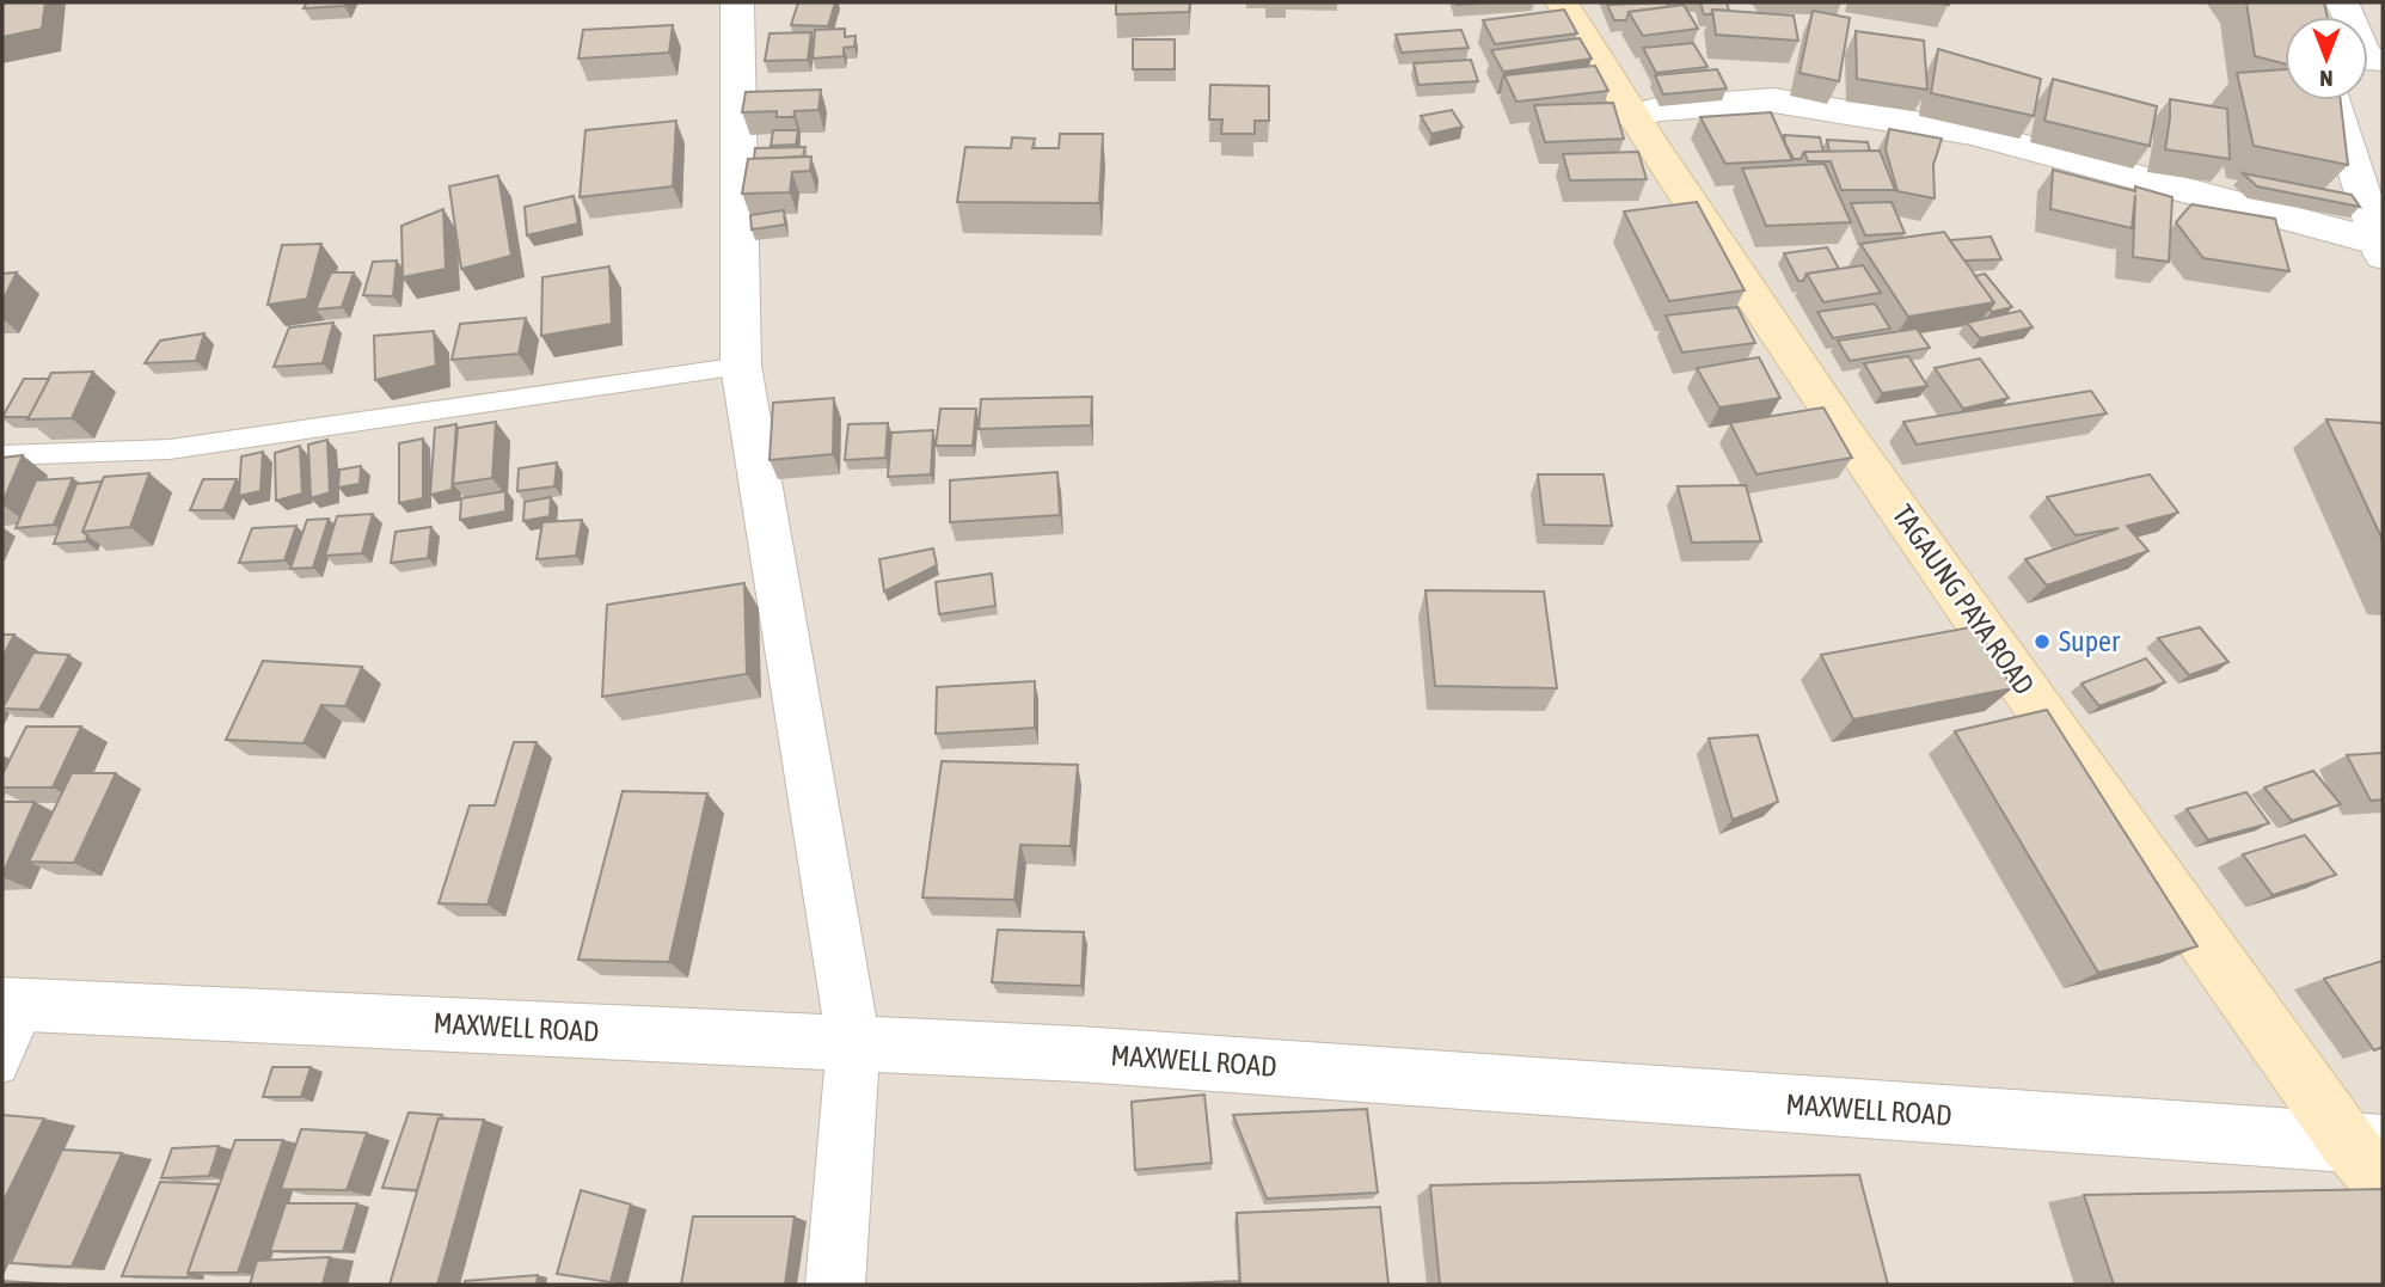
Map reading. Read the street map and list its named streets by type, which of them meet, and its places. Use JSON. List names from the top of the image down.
{
  "streets": {
    "main road": ["TAGAUNG PAYA ROAD"],
    "street": ["MAXWELL ROAD"]
  },
  "crossings": [
    ["TAGAUNG PAYA ROAD", "MAXWELL ROAD"]
  ],
  "places": ["Super"],
  "north": "bottom"
}
